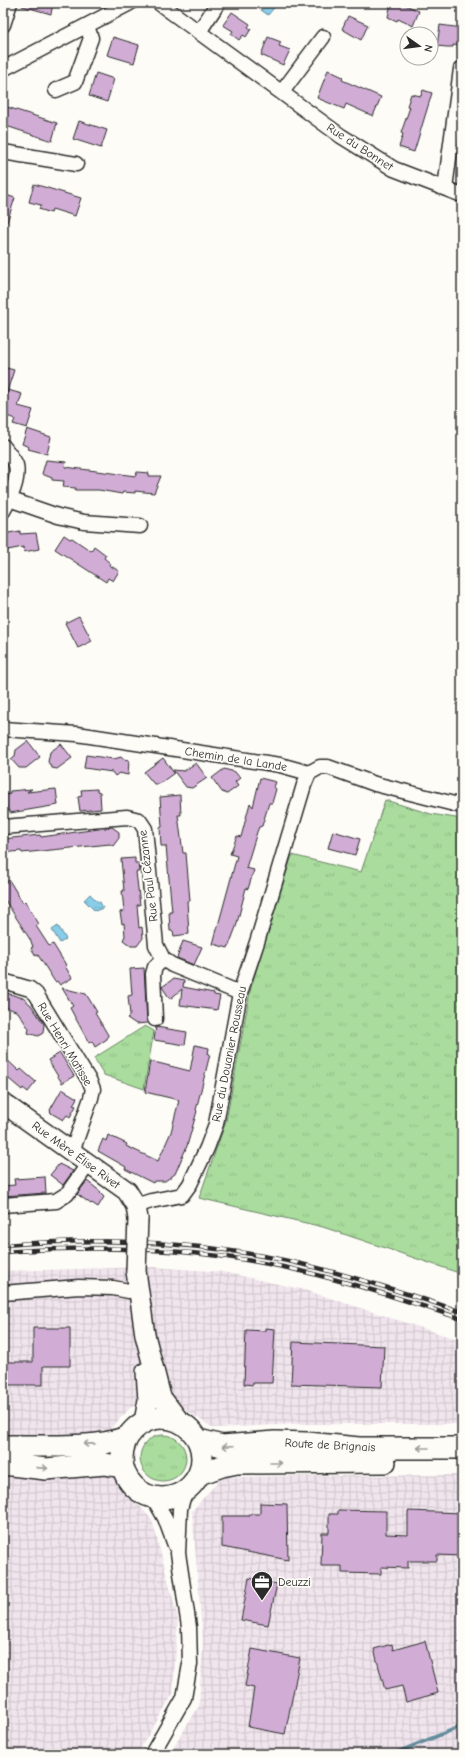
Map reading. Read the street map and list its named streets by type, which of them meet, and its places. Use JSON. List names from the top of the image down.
{
  "streets": {
    "main road": ["Route de Brignais"],
    "street": [
      "Rue du Bonnet",
      "Chemin de la Lande",
      "Rue Paul Cézanne",
      "Rue Henri Matisse",
      "Rue du Douanier Rousseau",
      "Rue Mère Élise Rivet"
    ]
  },
  "crossings": [
    ["Chemin de la Lande", "Rue du Douanier Rousseau"],
    ["Rue Henri Matisse", "Rue Mère Élise Rivet"],
    ["Rue du Douanier Rousseau", "Rue Mère Élise Rivet"]
  ],
  "places": {
    "office": ["Deuzzi"]
  },
  "north": "right"
}
